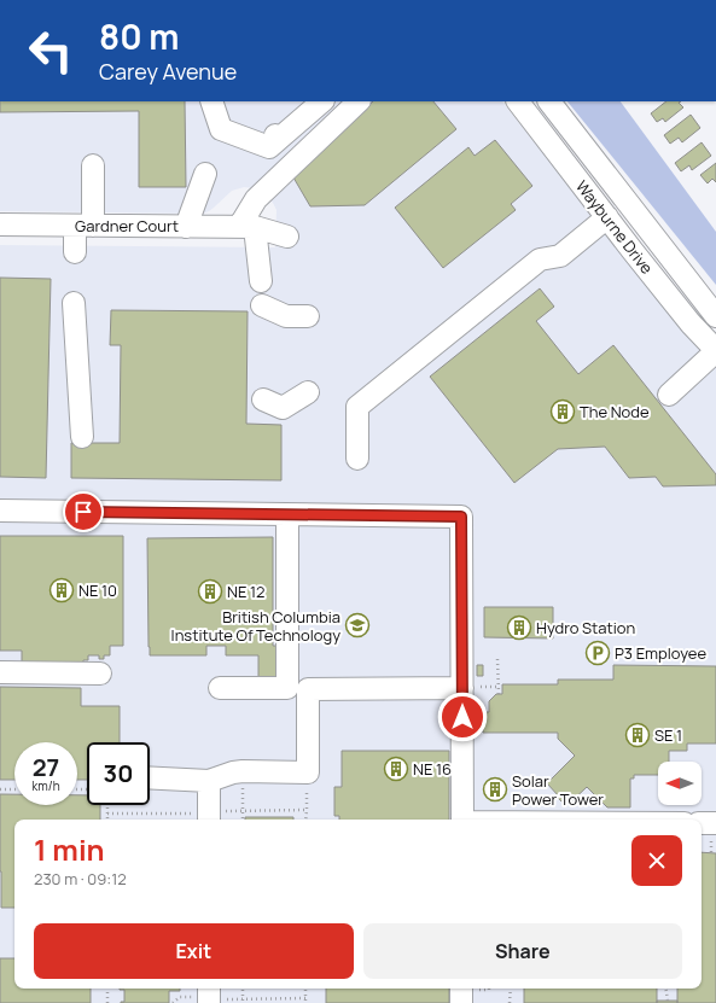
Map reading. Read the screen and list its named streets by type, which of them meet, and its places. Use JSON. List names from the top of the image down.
{
  "streets": {
    "street": ["Gardner Court", "Wayburne Drive"]
  },
  "places": {
    "building": [
      "The Node",
      "NE 10",
      "NE 12",
      "Hydro Station",
      "SE 1",
      "NE 16",
      "Solar Power Tower"
    ],
    "school or university": ["British Columbia Institute Of Technology"],
    "parking": ["P3 Employee"]
  },
  "north": "left",
  "page": {
    "turn": ["80 m", "Carey Avenue"],
    "speed": "27 km/h",
    "limit": "30",
    "heading": ["1 min", "230 m · 09:12"],
    "buttons": ["Exit", "Share"]
  }
}
